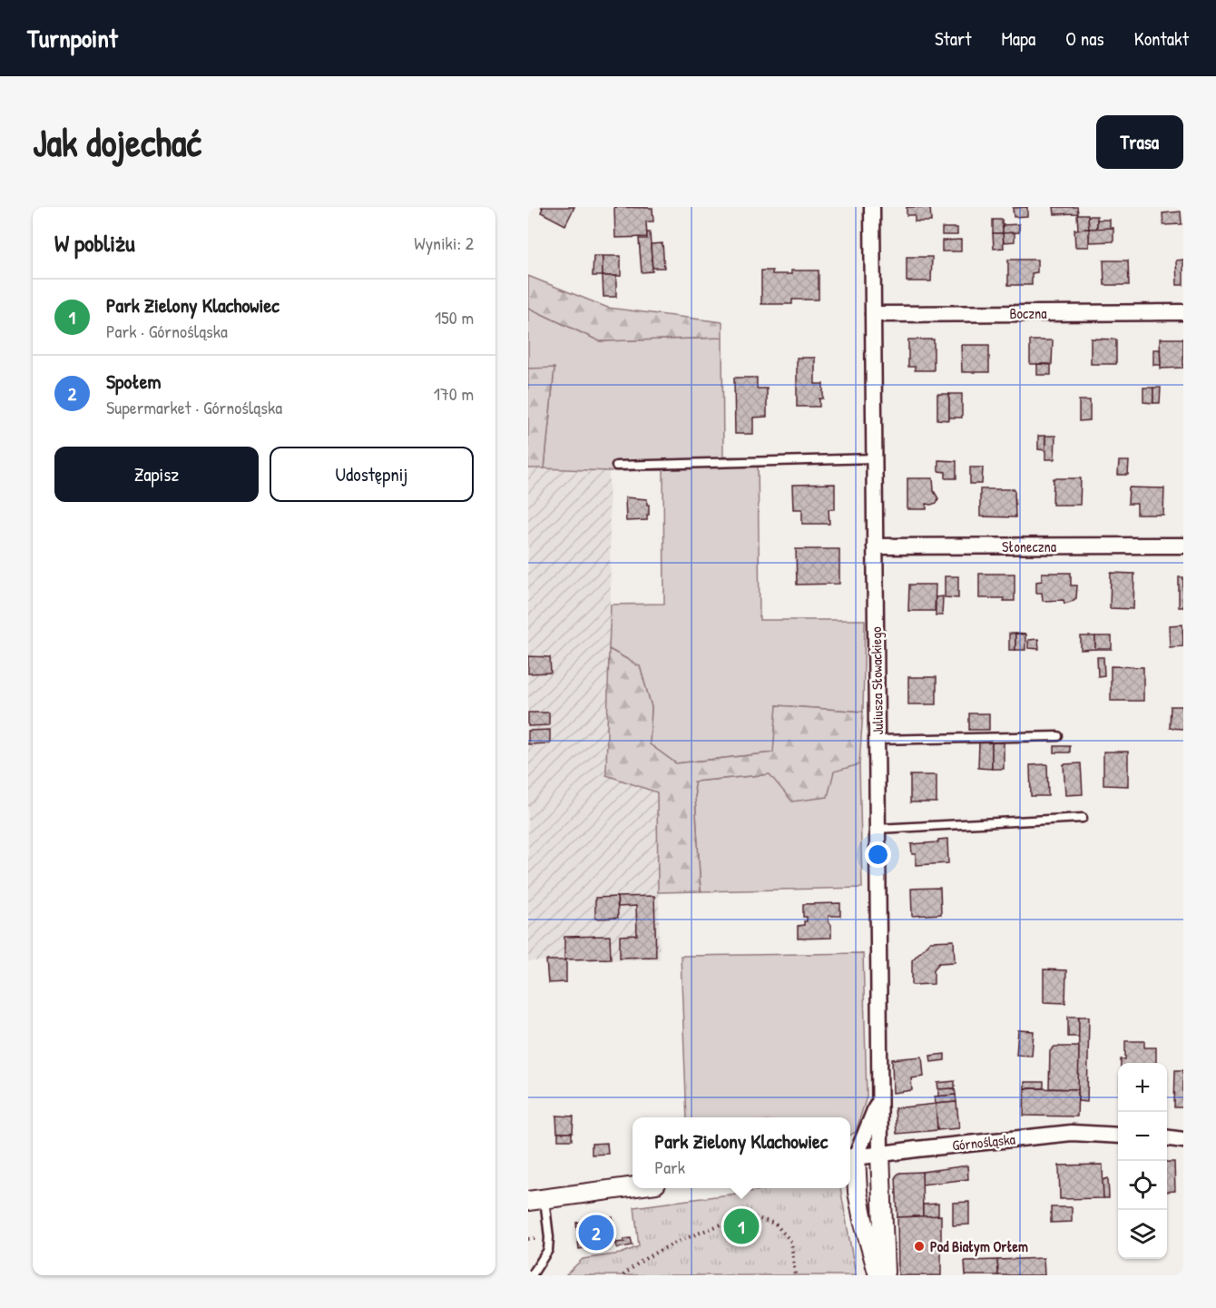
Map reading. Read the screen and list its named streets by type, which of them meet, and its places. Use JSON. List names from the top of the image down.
{
  "streets": {
    "street": [
      "Boczna",
      "Słoneczna",
      "Juliusza Słowackiego",
      "Górnośląska"
    ]
  },
  "crossings": [
    ["Boczna", "Juliusza Słowackiego"],
    ["Słoneczna", "Juliusza Słowackiego"],
    ["Juliusza Słowackiego", "Górnośląska"]
  ],
  "places": ["Pod Białym Orłem"],
  "page": {
    "header": "Turnpoint",
    "nav": [
      "Start",
      "Mapa",
      "O nas",
      "Kontakt"
    ],
    "buttons": [
      "Trasa",
      ["Zapisz", "Udostępnij"]
    ],
    "title": "Jak dojechać",
    "heading": ["W pobliżu", "Wyniki: 2"],
    "list": [
      {
        "mark": "1",
        "name": "Park Zielony Klachowiec",
        "note": "Park · Górnośląska",
        "value": "150 m"
      },
      {
        "mark": "2",
        "name": "Społem",
        "note": "Supermarket · Górnośląska",
        "value": "170 m"
      }
    ],
    "map_buttons": ["+", "−"],
    "popup": ["Park Zielony Klachowiec", "Park"],
    "pins": ["1", "2"]
  }
}
